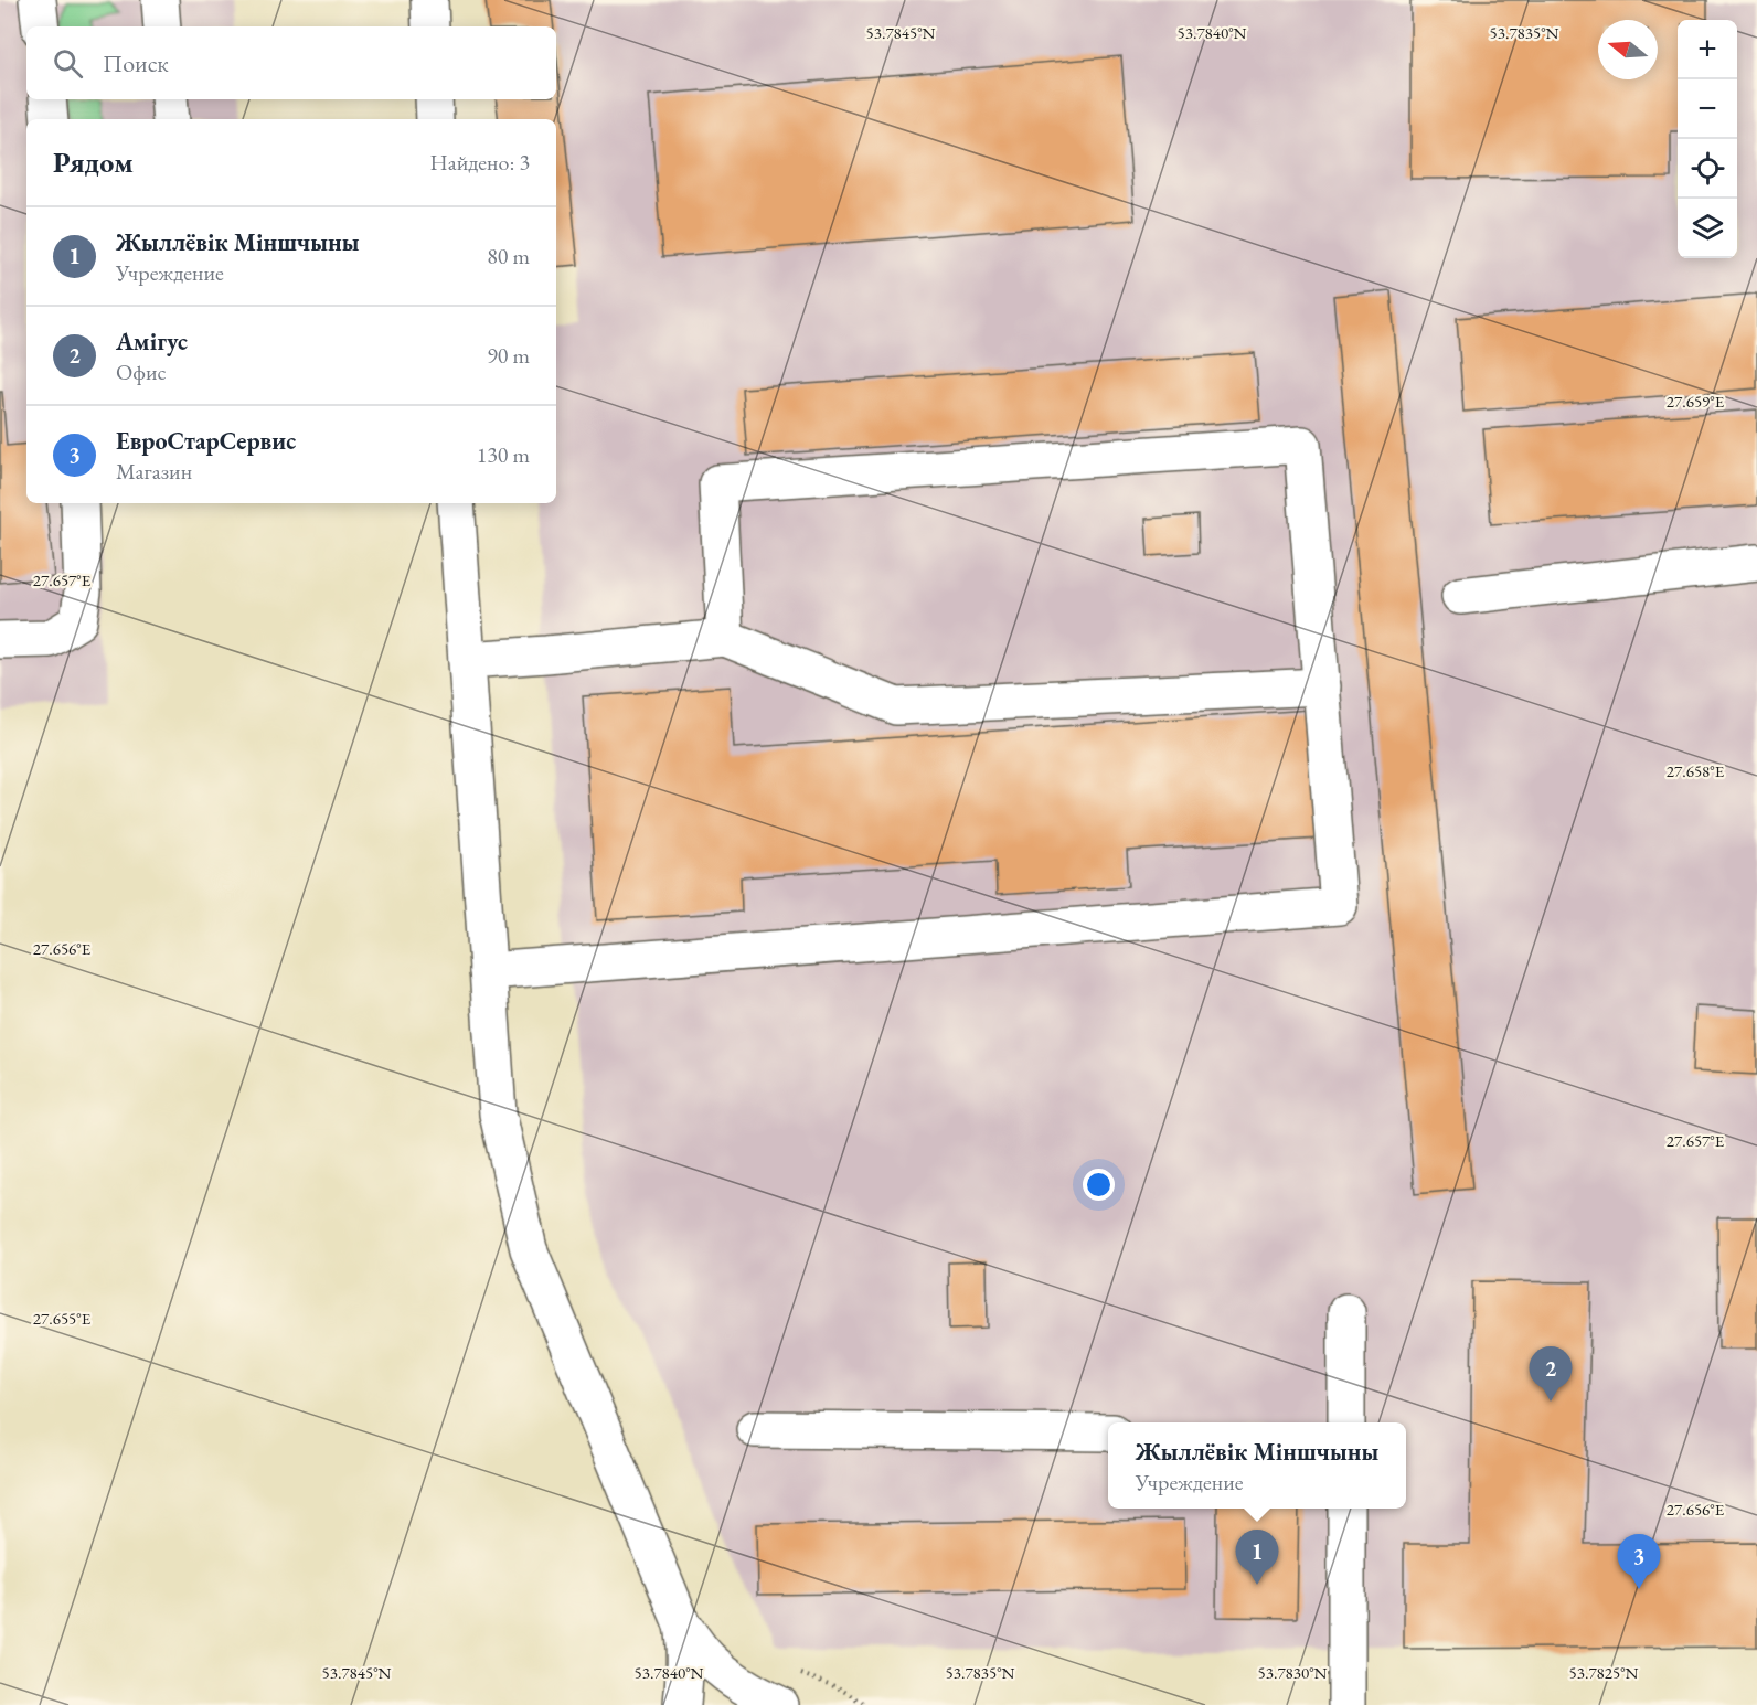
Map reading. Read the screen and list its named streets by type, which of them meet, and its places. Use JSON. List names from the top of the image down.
{
  "north": "left",
  "page": {
    "map_buttons": ["+", "−"],
    "search": "Поиск",
    "heading": ["Рядом", "Найдено: 3"],
    "list": [
      {
        "mark": "1",
        "name": "Жыллёвік Міншчыны",
        "note": "Учреждение",
        "value": "80 m"
      },
      {
        "mark": "2",
        "name": "Амігус",
        "note": "Офис",
        "value": "90 m"
      },
      {
        "mark": "3",
        "name": "ЕвроСтарСервис",
        "note": "Магазин",
        "value": "130 m"
      }
    ],
    "pins": ["2", "1", "3"],
    "popup": ["Жыллёвік Міншчыны", "Учреждение"]
  },
  "coordinates": [
    "53.7845°N",
    "53.7840°N",
    "53.7835°N",
    "27.659°E",
    "27.657°E",
    "27.658°E",
    "27.656°E",
    "27.655°E",
    "53.7830°N",
    "53.7825°N"
  ]
}
